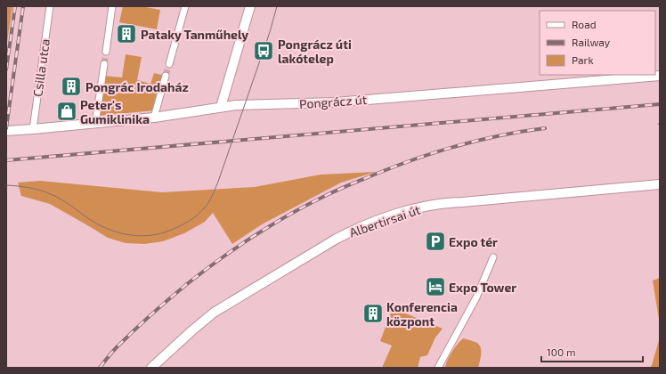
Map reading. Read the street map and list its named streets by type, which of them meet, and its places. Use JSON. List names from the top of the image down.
{
  "streets": {
    "street": ["Csilla utca", "Pongrácz út", "Albertirsai út"]
  },
  "crossings": [
    ["Csilla utca", "Pongrácz út"]
  ],
  "places": {
    "building": ["Pataky Tanműhely", "Pongrác Irodaház", "Konferencia központ"],
    "bus stop": ["Pongrácz úti lakótelep"],
    "shop": ["Peter's Gumiklinika"],
    "parking": ["Expo tér"],
    "hotel": ["Expo Tower"]
  },
  "legend": ["Road", "Railway", "Park"],
  "scale_bar": "100 m"
}
